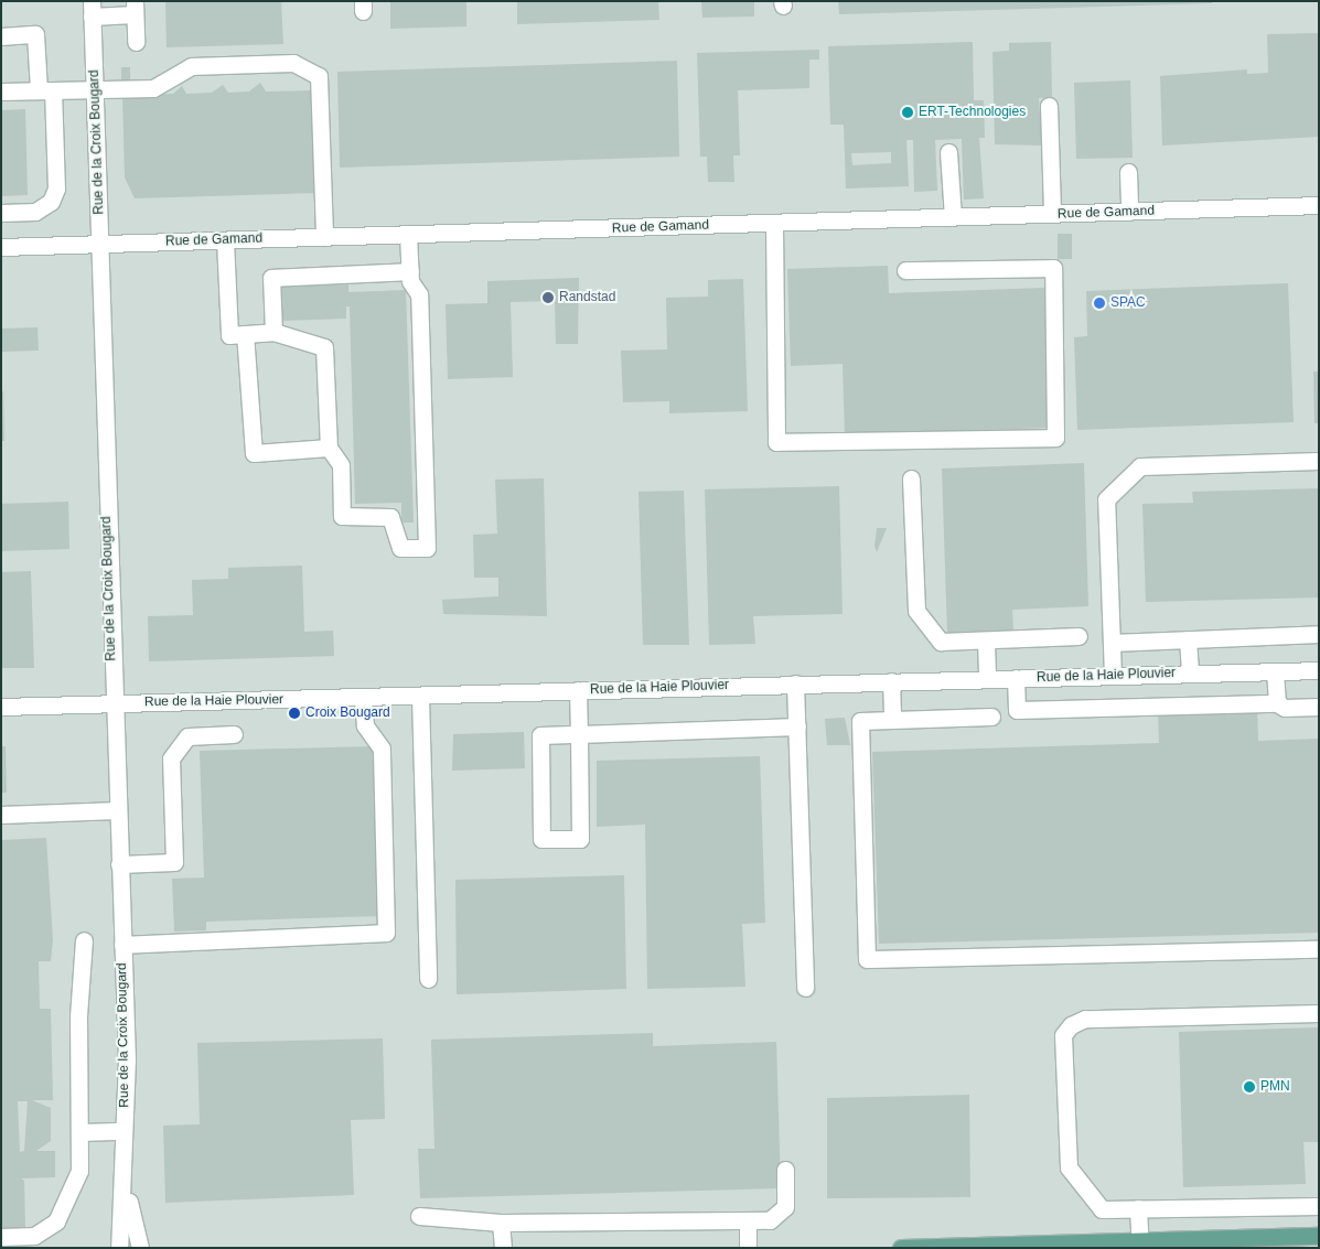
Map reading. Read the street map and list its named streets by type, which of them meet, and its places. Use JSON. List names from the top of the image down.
{
  "streets": {
    "street": ["Rue de la Croix Bougard", "Rue de Gamand", "Rue de la Haie Plouvier"]
  },
  "crossings": [
    ["Rue de la Croix Bougard", "Rue de Gamand"],
    ["Rue de la Croix Bougard", "Rue de la Haie Plouvier"]
  ],
  "places": [
    "ERT-Technologies",
    "Randstad",
    "SPAC",
    "Croix Bougard",
    "PMN"
  ]
}
